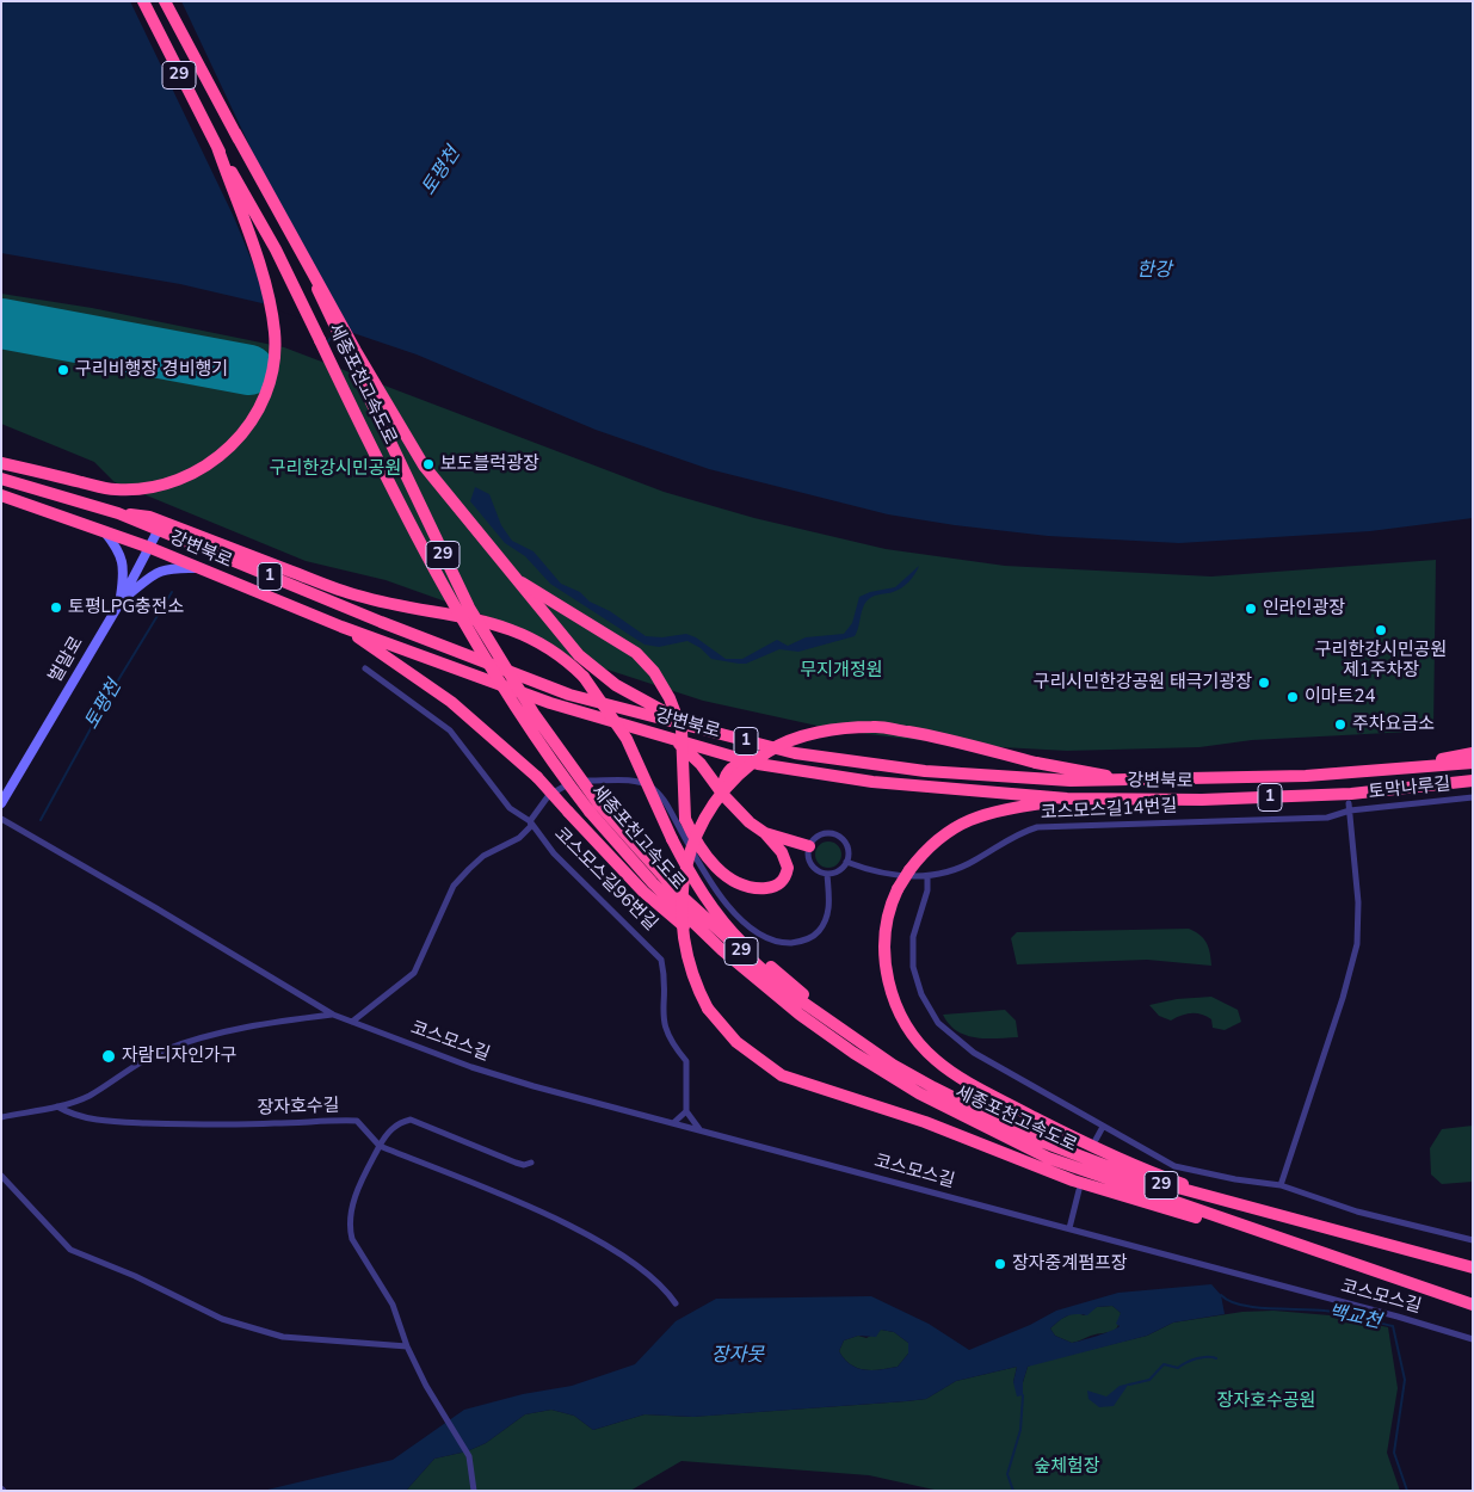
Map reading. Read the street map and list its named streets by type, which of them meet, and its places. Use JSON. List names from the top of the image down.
{
  "streets": {
    "highway": [
      "29",
      "세종포천고속도로",
      "강변북로",
      "1"
    ],
    "street": [
      "벌말로",
      "토막나루길",
      "코스모스길14번길",
      "코스모스길96번길",
      "코스모스길",
      "장자호수길"
    ]
  },
  "crossings": [
    ["강변북로", "1"],
    ["강변북로", "벌말로"],
    ["1", "벌말로"],
    ["토막나루길", "코스모스길14번길"],
    ["코스모스길14번길", "코스모스길96번길"]
  ],
  "water": [
    "토평천",
    "한강",
    "백교천",
    "장자못"
  ],
  "parks": [
    "구리한강시민공원",
    "무지개정원",
    "장자호수공원",
    "숲체험장"
  ],
  "places": [
    "구리비행장 경비행기",
    "보도블럭광장",
    "토평LPG충전소",
    "인라인광장",
    "구리한강시민공원 제1주차장",
    "구리시민한강공원 태극기광장",
    "이마트24",
    "주차요금소",
    "자람디자인가구",
    "장자중계펌프장"
  ]
}
